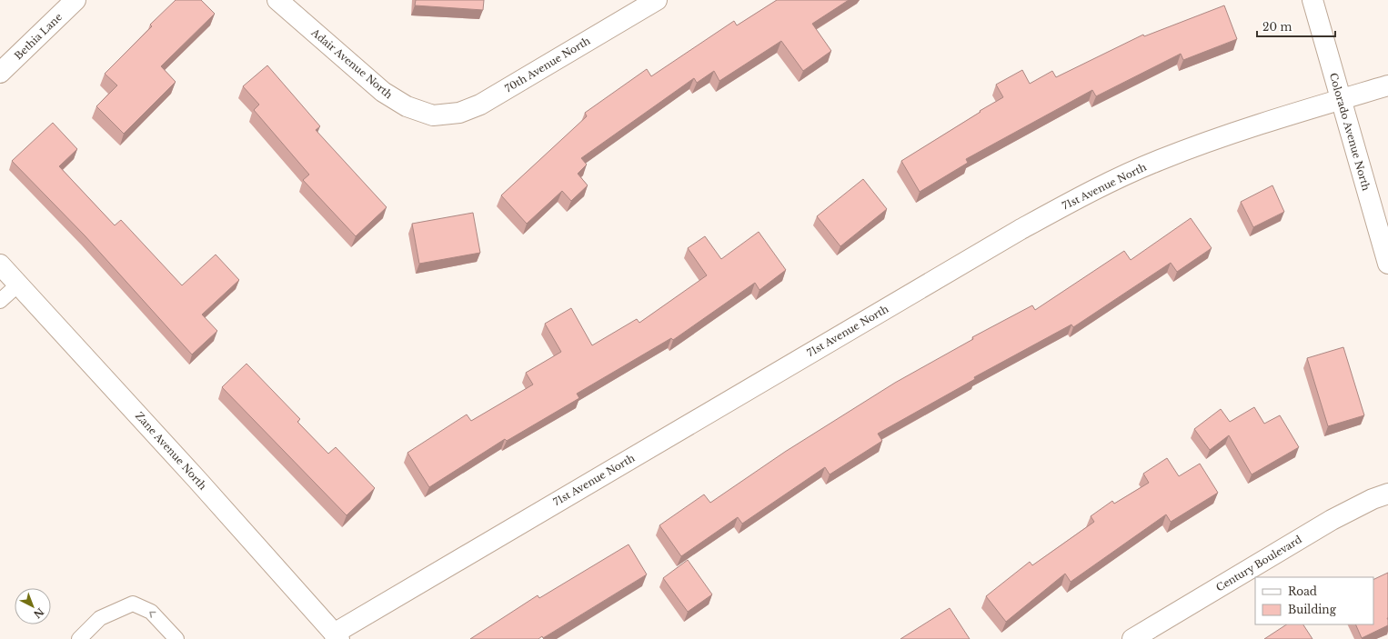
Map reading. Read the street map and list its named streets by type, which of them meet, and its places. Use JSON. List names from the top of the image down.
{
  "streets": {
    "street": [
      "Bethia Lane",
      "Adair Avenue North",
      "70th Avenue North",
      "Colorado Avenue North",
      "71st Avenue North",
      "Zane Avenue North",
      "Century Boulevard"
    ]
  },
  "crossings": [
    ["Adair Avenue North", "70th Avenue North"],
    ["Colorado Avenue North", "71st Avenue North"],
    ["71st Avenue North", "Zane Avenue North"]
  ],
  "legend": ["Road", "Building"],
  "scale_bar": "20 m",
  "north": "bottom right"
}
